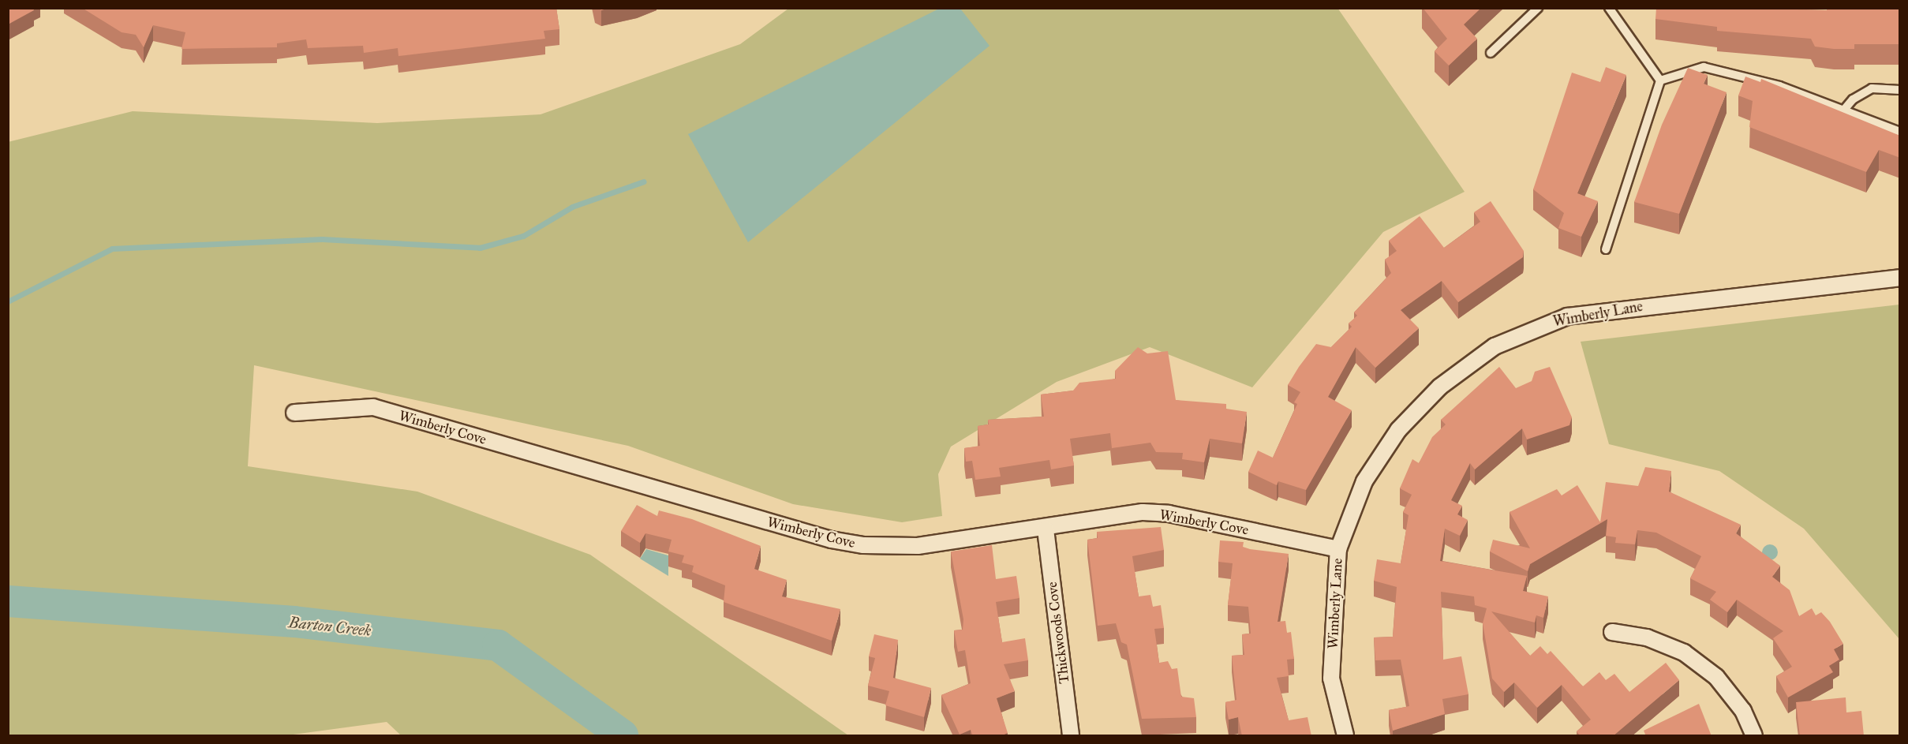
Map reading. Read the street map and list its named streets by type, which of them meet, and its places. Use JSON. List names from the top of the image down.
{
  "streets": {
    "street": ["Wimberly Lane", "Wimberly Cove", "Thickwoods Cove"]
  },
  "crossings": [
    ["Wimberly Lane", "Wimberly Cove"],
    ["Wimberly Cove", "Thickwoods Cove"]
  ],
  "water": ["Barton Creek"]
}
